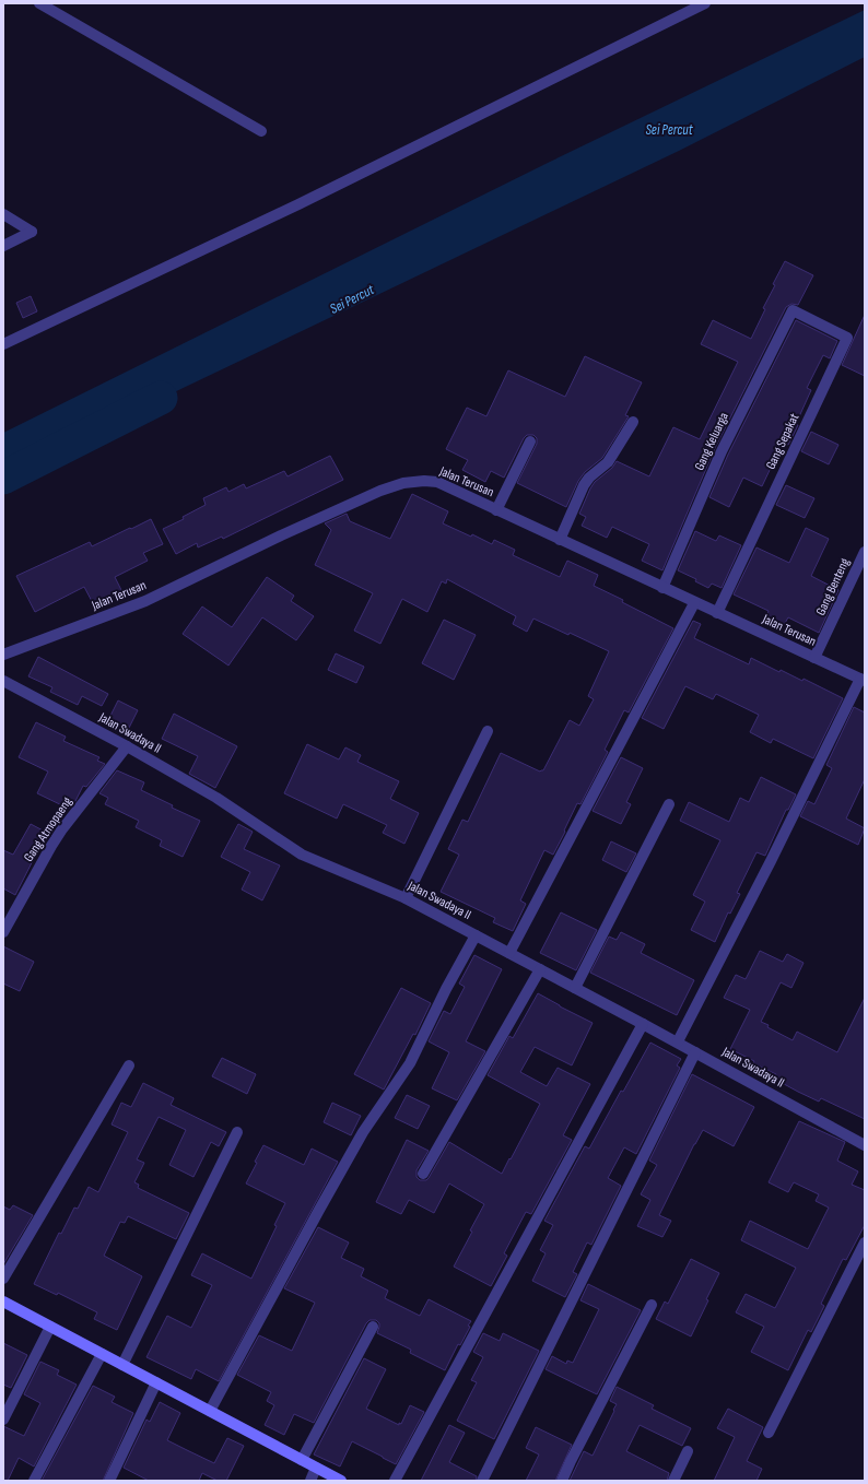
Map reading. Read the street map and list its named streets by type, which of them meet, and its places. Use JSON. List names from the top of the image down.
{
  "streets": {
    "street": [
      "Gang Keluarga",
      "Gang Sepakat",
      "Jalan Terusan",
      "Gang Benteng",
      "Jalan Swadaya II",
      "Gang Atmopaeng"
    ]
  },
  "crossings": [
    ["Gang Keluarga", "Gang Sepakat"],
    ["Gang Keluarga", "Jalan Terusan"],
    ["Gang Sepakat", "Jalan Terusan"],
    ["Jalan Terusan", "Gang Benteng"],
    ["Jalan Swadaya II", "Gang Atmopaeng"]
  ],
  "water": ["Sei Percut"]
}
